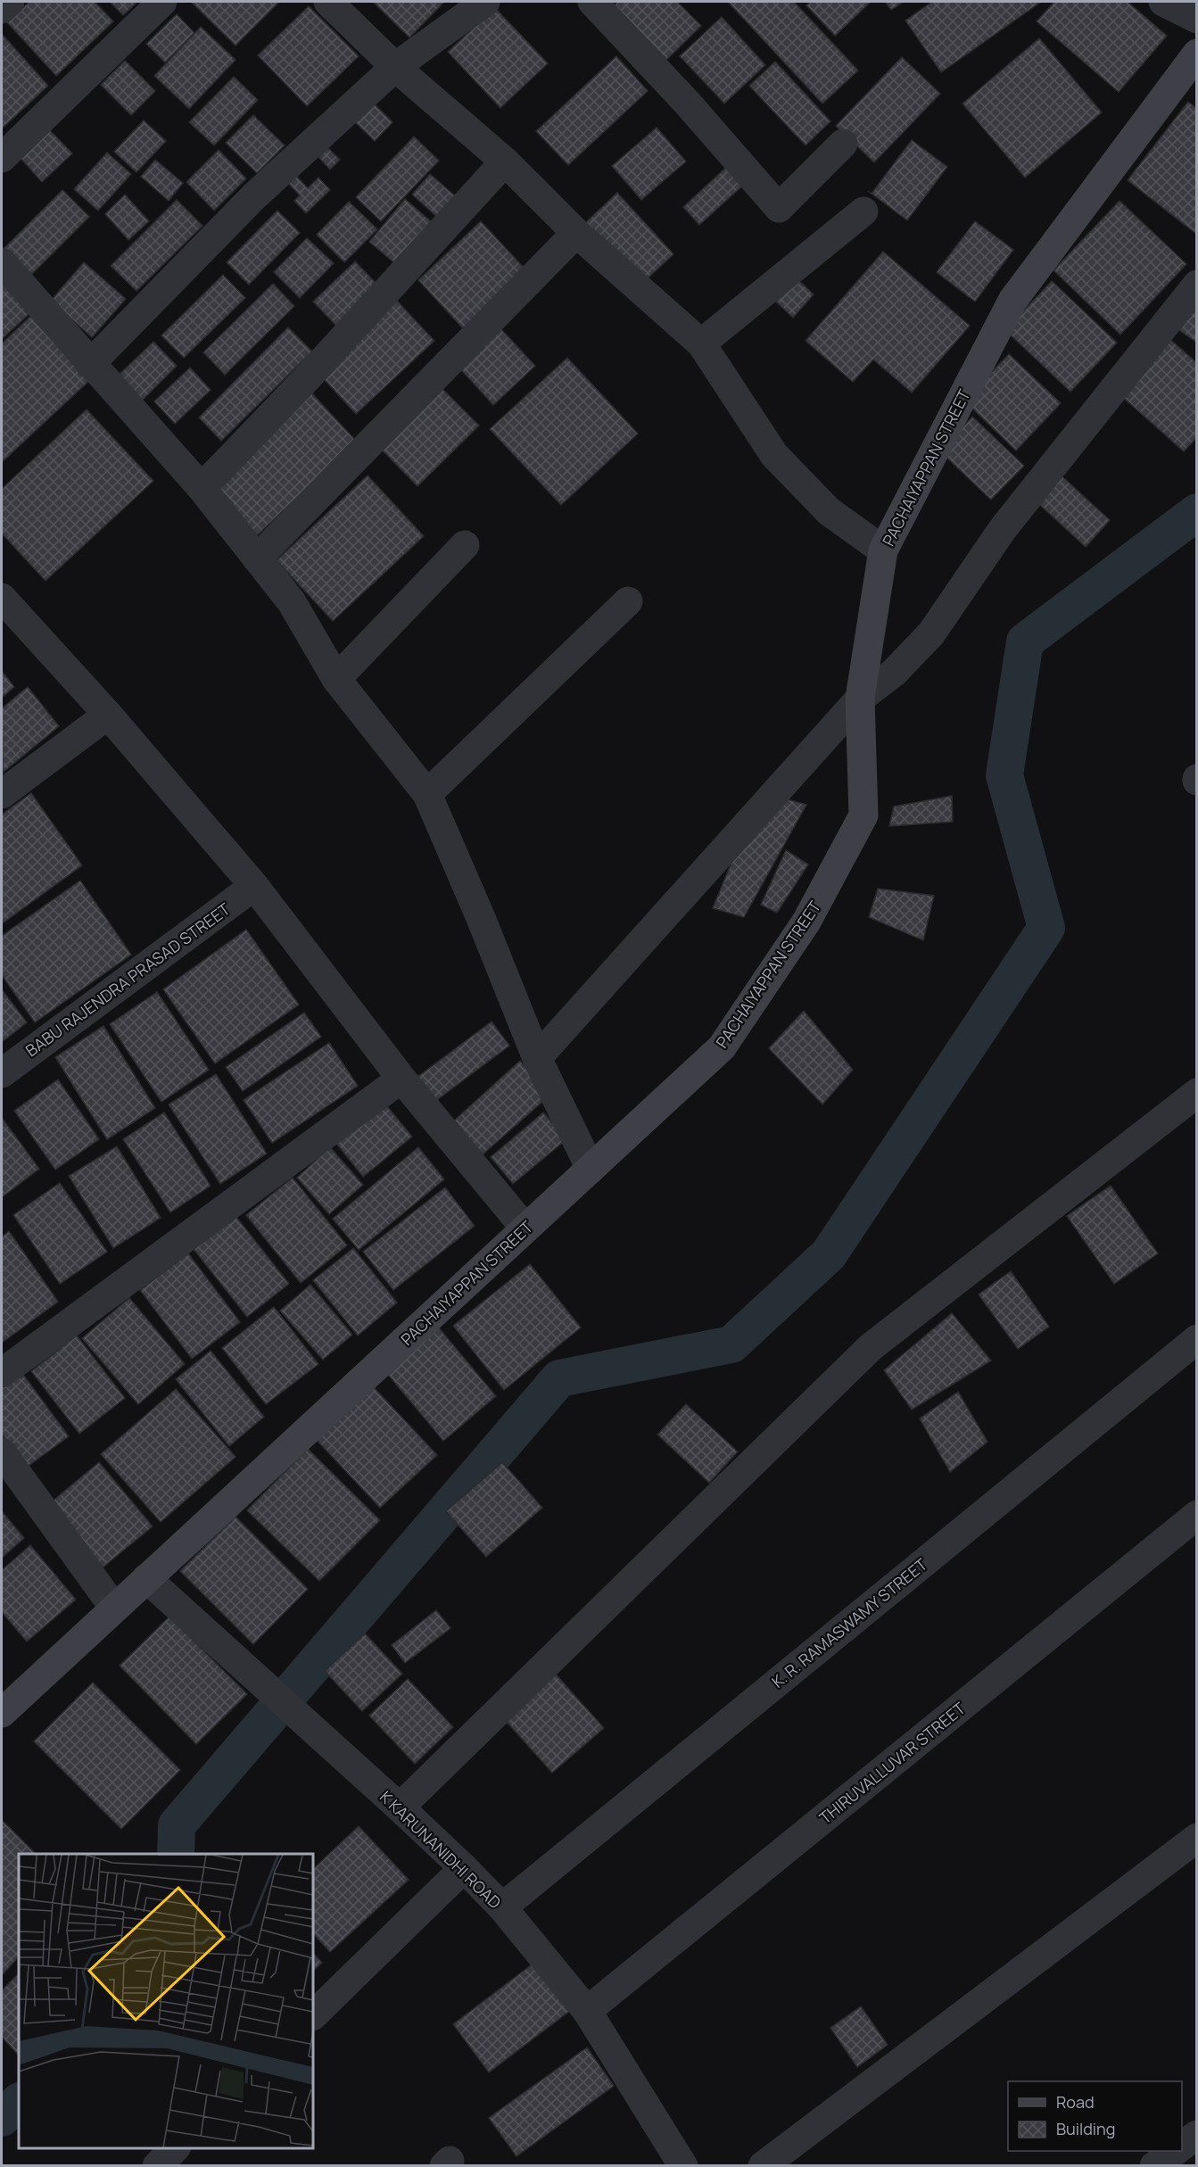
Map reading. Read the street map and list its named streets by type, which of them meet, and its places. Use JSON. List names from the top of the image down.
{
  "streets": {
    "main road": ["PACHAIYAPPAN STREET"],
    "street": [
      "BABU RAJENDRA PRASAD STREET",
      "K. R. RAMASWAMY STREET",
      "THIRUVALLUVAR STREET",
      "K KARUNANIDHI ROAD"
    ]
  },
  "crossings": [
    ["PACHAIYAPPAN STREET", "K KARUNANIDHI ROAD"],
    ["K. R. RAMASWAMY STREET", "K KARUNANIDHI ROAD"],
    ["THIRUVALLUVAR STREET", "K KARUNANIDHI ROAD"]
  ],
  "legend": ["Road", "Building"]
}
